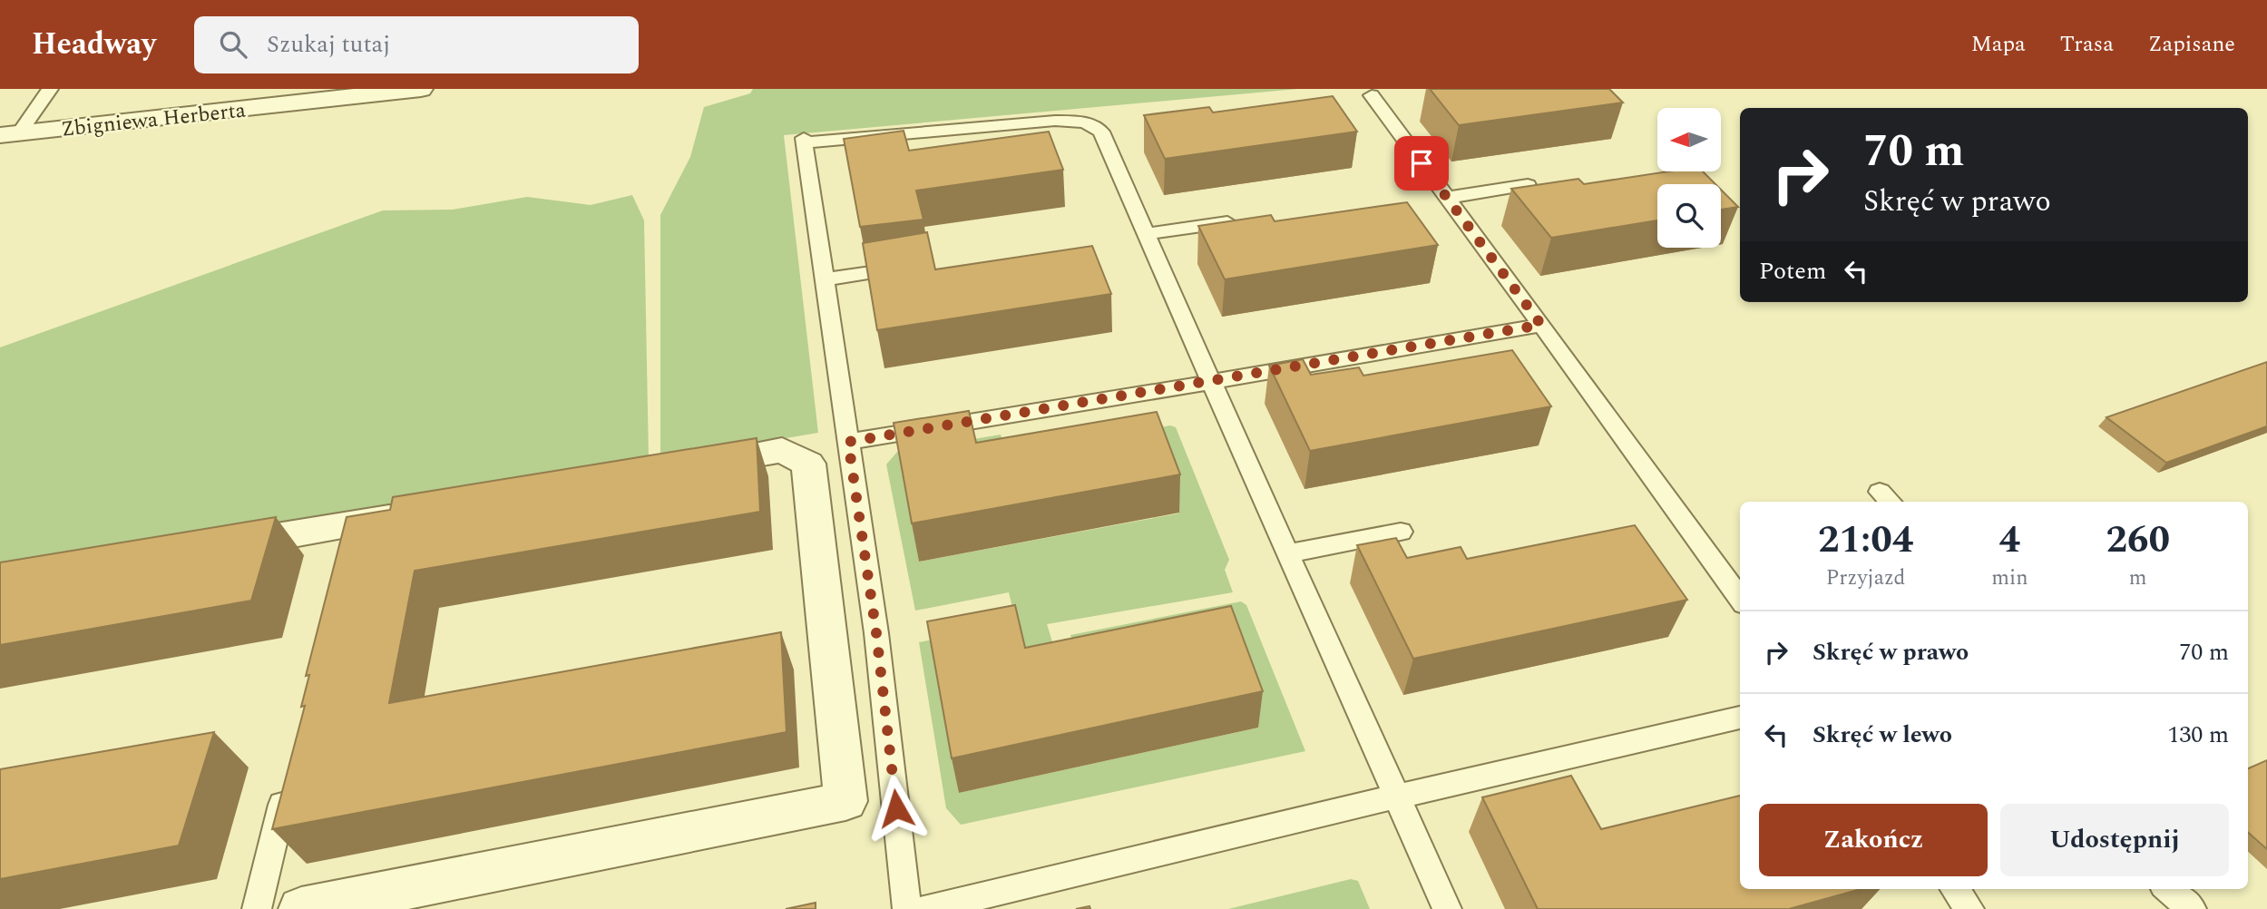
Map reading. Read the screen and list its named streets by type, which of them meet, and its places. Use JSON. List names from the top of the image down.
{
  "streets": {
    "street": ["Zbigniewa Herberta"]
  },
  "north": "left",
  "page": {
    "header": "Headway",
    "search": "Szukaj tutaj",
    "nav": ["Mapa", "Trasa", "Zapisane"],
    "turn": ["70 m", "Skręć w prawo"],
    "then": "Potem",
    "eta": [
      "21:04",
      "Przyjazd",
      "4",
      "min",
      "260",
      "m"
    ],
    "list": [
      {
        "name": "Skręć w prawo",
        "value": "70 m"
      },
      {
        "name": "Skręć w lewo",
        "value": "130 m"
      }
    ],
    "buttons": ["Zakończ", "Udostępnij"]
  }
}
